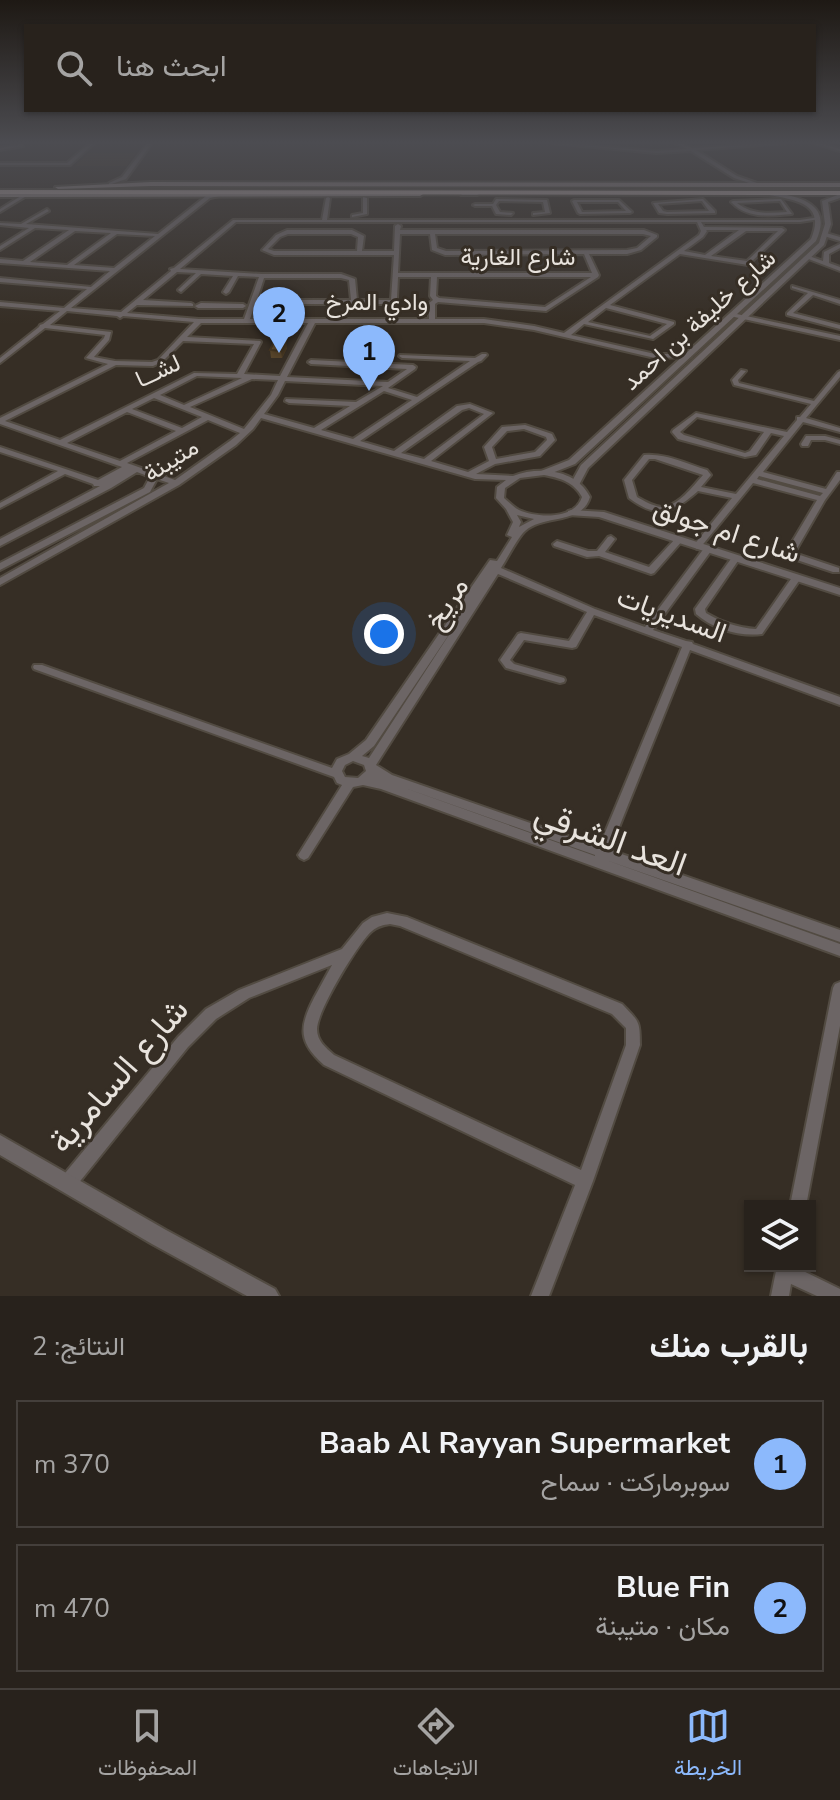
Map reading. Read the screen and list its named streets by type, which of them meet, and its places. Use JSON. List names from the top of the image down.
{
  "streets": {
    "street": [
      "شارع الغارية",
      "وادي المرخ",
      "شارع خليفة بن احمد",
      "لشــا",
      "متيبنة",
      "شارع ام جولق",
      "مريخ",
      "السديريات",
      "العد الشرقي",
      "شارع السامرية"
    ]
  },
  "crossings": [
    ["وادي المرخ", "شارع خليفة بن احمد"],
    ["وادي المرخ", "متيبنة"],
    ["لشــا", "متيبنة"],
    ["مريخ", "السديريات"],
    ["مريخ", "العد الشرقي"]
  ],
  "page": {
    "search": "ابحث هنا",
    "pins": ["2", "1"],
    "heading": ["بالقرب منك", "النتائج: 2"],
    "list": [
      {
        "mark": "1",
        "name": "Baab Al Rayyan Supermarket",
        "note": "سوبرماركت · سماح",
        "value": "370 m"
      },
      {
        "mark": "2",
        "name": "Blue Fin",
        "note": "مكان · متيبنة",
        "value": "470 m"
      }
    ],
    "nav": ["الخريطة", "الاتجاهات", "المحفوظات"]
  }
}
